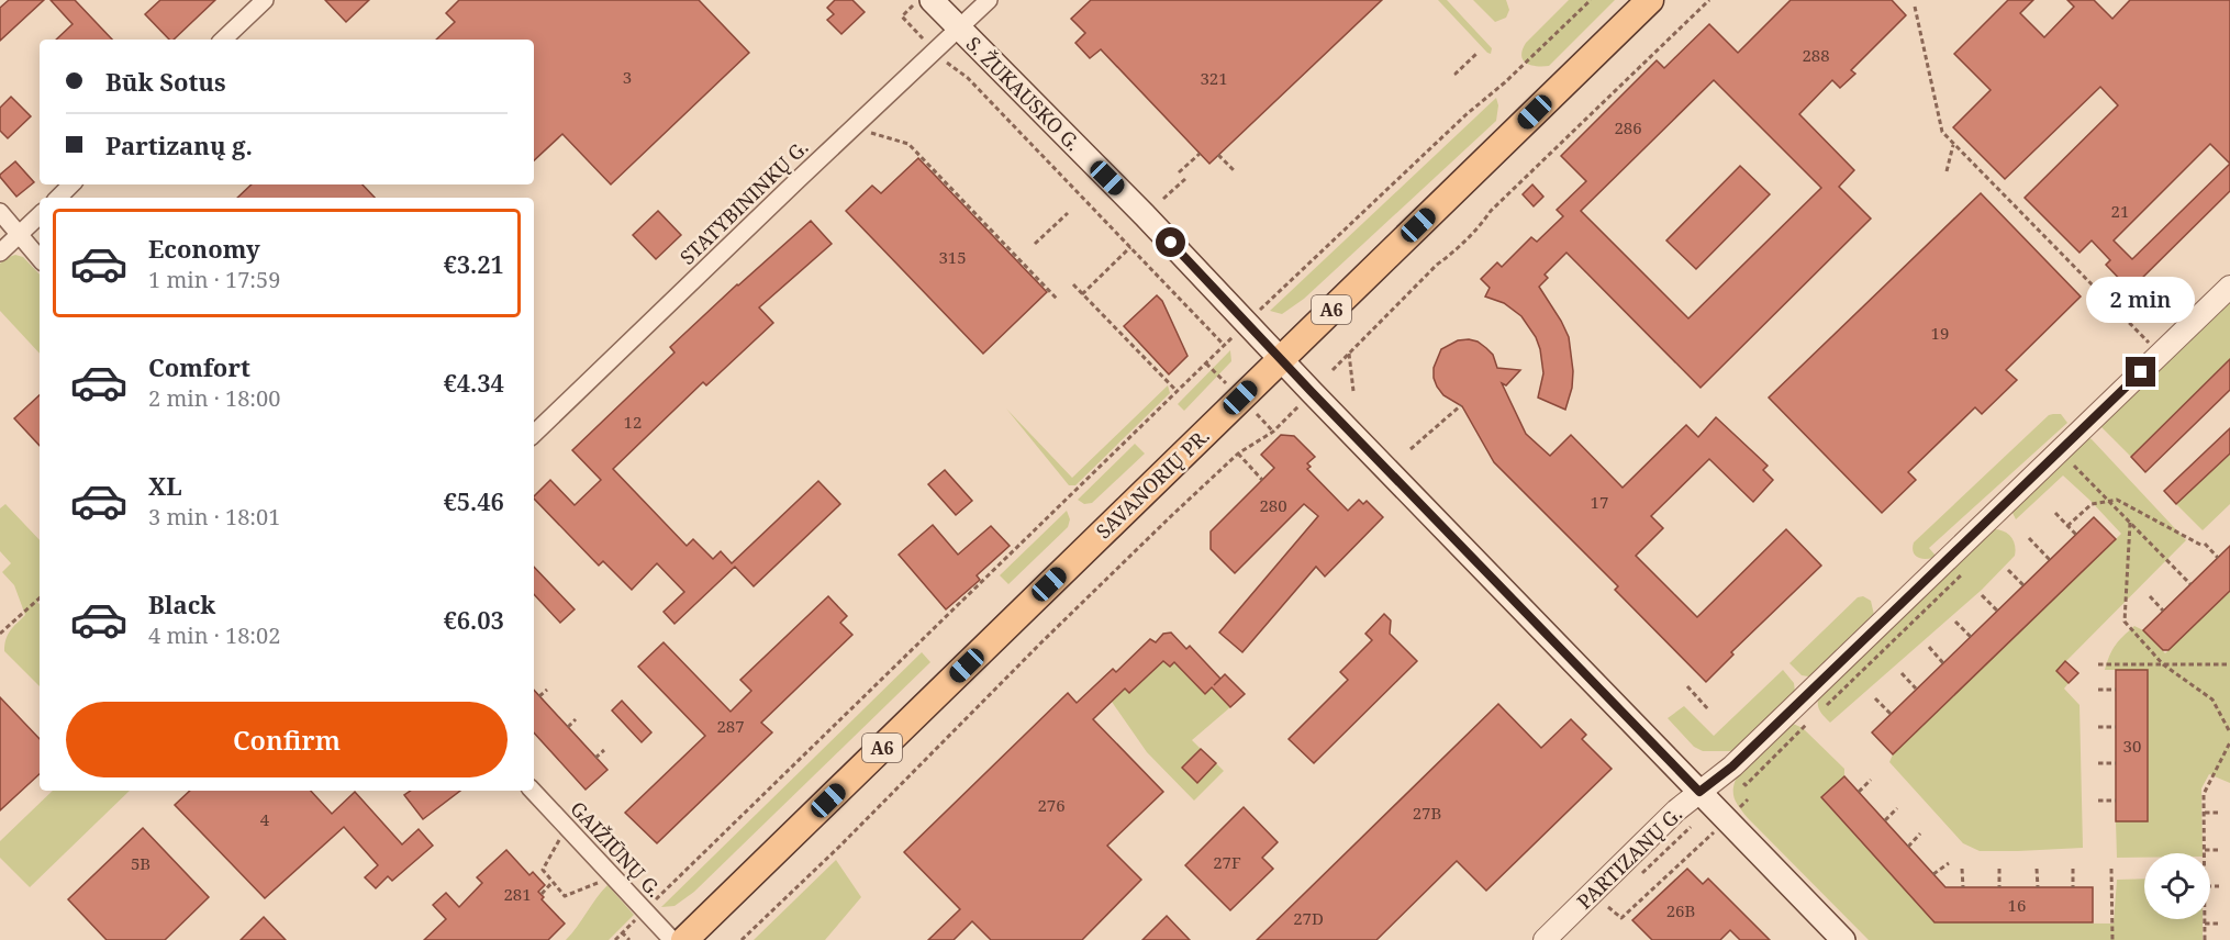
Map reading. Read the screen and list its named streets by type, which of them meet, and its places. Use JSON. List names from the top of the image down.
{
  "streets": {
    "main road": ["S. ŽUKAUSKO G.", "A6", "SAVANORIŲ PR."],
    "street": ["STATYBININKŲ G.", "GAIŽIŪNŲ G.", "PARTIZANŲ G."]
  },
  "crossings": [
    ["S. ŽUKAUSKO G.", "STATYBININKŲ G."],
    ["S. ŽUKAUSKO G.", "SAVANORIŲ PR."],
    ["S. ŽUKAUSKO G.", "PARTIZANŲ G."]
  ],
  "house_numbers": [
    "288",
    "3",
    "321",
    "286",
    "21",
    "315",
    "19",
    "12",
    "17",
    "280",
    "287",
    "30",
    "276",
    "27B",
    "4",
    "27F",
    "5B",
    "281",
    "16",
    "26B",
    "27D"
  ],
  "page": {
    "banner": ["Būk Sotus", "Partizanų g."],
    "list": [
      {
        "name": "Economy",
        "note": "1 min · 17:59",
        "value": "€3.21"
      },
      {
        "name": "Comfort",
        "note": "2 min · 18:00",
        "value": "€4.34"
      },
      {
        "name": "XL",
        "note": "3 min · 18:01",
        "value": "€5.46"
      },
      {
        "name": "Black",
        "note": "4 min · 18:02",
        "value": "€6.03"
      }
    ],
    "bubble": "2 min",
    "buttons": "Confirm"
  }
}
